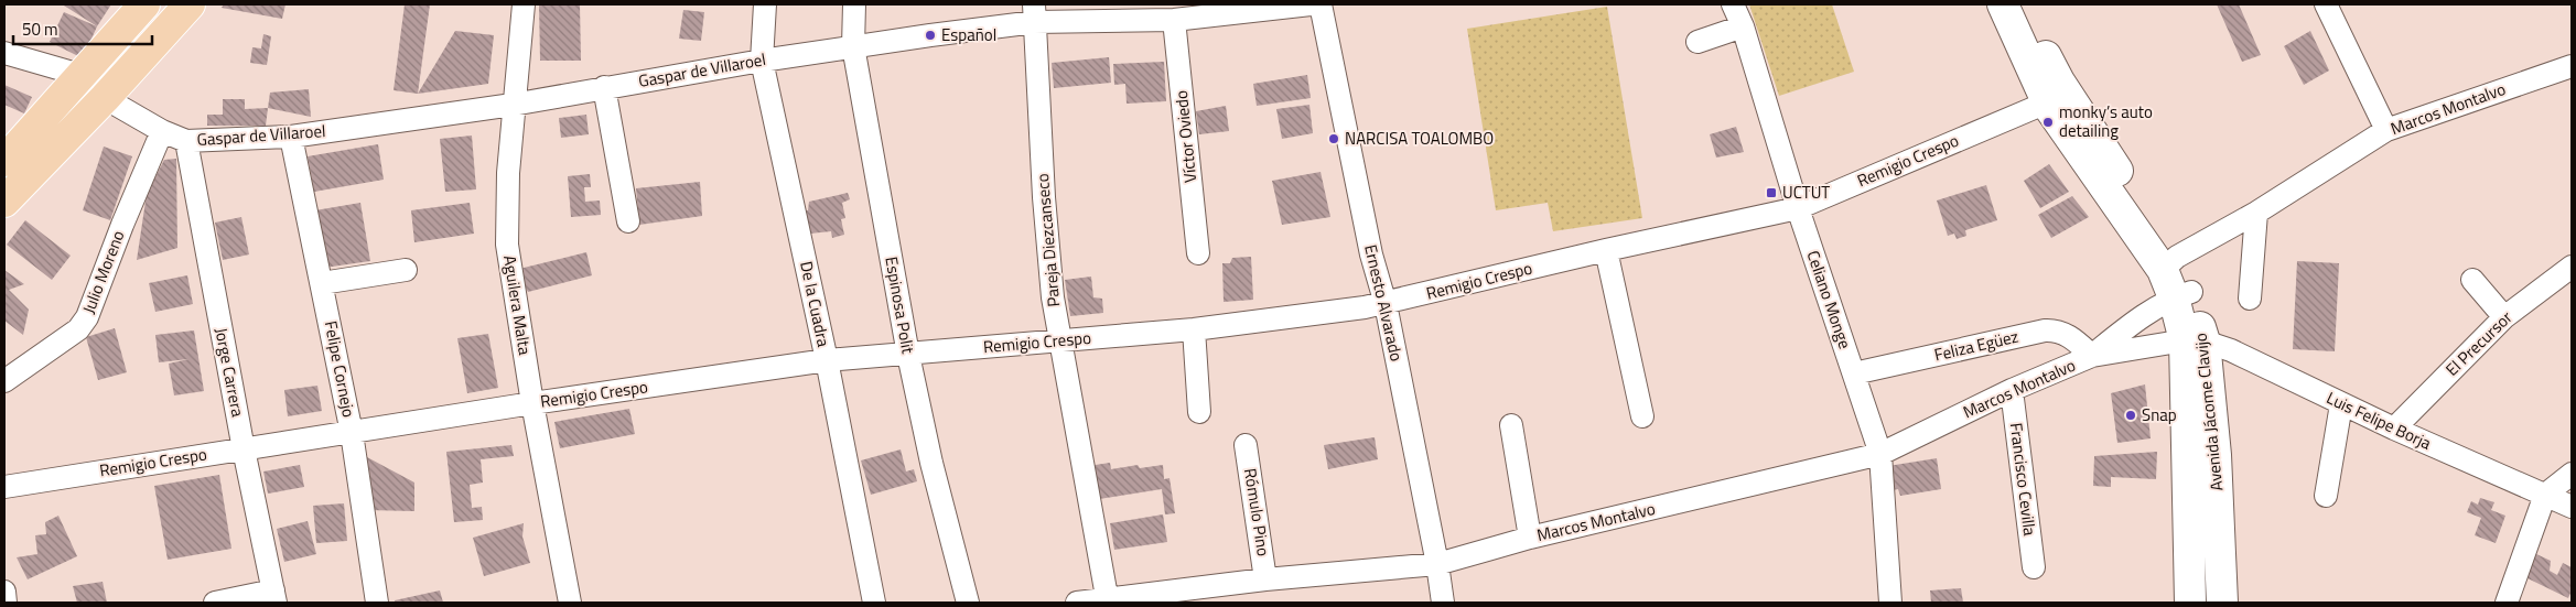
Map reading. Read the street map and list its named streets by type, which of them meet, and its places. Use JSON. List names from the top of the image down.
{
  "streets": {
    "street": [
      "Gaspar de Villaroel",
      "Marcos Montalvo",
      "Víctor Oviedo",
      "Remigio Crespo",
      "Pareja Diezcanseco",
      "Julio Moreno",
      "Celiano Monge",
      "Ernesto Alvarado",
      "De la Cuadra",
      "Aguilera Malta",
      "Espinosa Polit",
      "El Precursor",
      "Feliza Egüez",
      "Felipe Cornejo",
      "Jorge Carrera",
      "Avenida Jácome Clavijo",
      "Luis Felipe Borja",
      "Francisco Cevilla",
      "Rómulo Pino"
    ]
  },
  "crossings": [
    ["Gaspar de Villaroel", "Víctor Oviedo"],
    ["Gaspar de Villaroel", "Pareja Diezcanseco"],
    ["Gaspar de Villaroel", "Julio Moreno"],
    ["Gaspar de Villaroel", "De la Cuadra"],
    ["Gaspar de Villaroel", "Aguilera Malta"],
    ["Gaspar de Villaroel", "Espinosa Polit"],
    ["Gaspar de Villaroel", "Felipe Cornejo"],
    ["Gaspar de Villaroel", "Jorge Carrera"],
    ["Marcos Montalvo", "Pareja Diezcanseco"],
    ["Marcos Montalvo", "Celiano Monge"],
    ["Marcos Montalvo", "Ernesto Alvarado"],
    ["Marcos Montalvo", "Feliza Egüez"],
    ["Marcos Montalvo", "Avenida Jácome Clavijo"],
    ["Marcos Montalvo", "Luis Felipe Borja"],
    ["Marcos Montalvo", "Francisco Cevilla"],
    ["Marcos Montalvo", "Rómulo Pino"],
    ["Remigio Crespo", "Pareja Diezcanseco"],
    ["Remigio Crespo", "Celiano Monge"],
    ["Remigio Crespo", "Ernesto Alvarado"],
    ["Remigio Crespo", "De la Cuadra"],
    ["Remigio Crespo", "Aguilera Malta"],
    ["Remigio Crespo", "Espinosa Polit"],
    ["Remigio Crespo", "Felipe Cornejo"],
    ["Remigio Crespo", "Jorge Carrera"],
    ["Remigio Crespo", "Avenida Jácome Clavijo"],
    ["Celiano Monge", "Feliza Egüez"],
    ["El Precursor", "Luis Felipe Borja"],
    ["Avenida Jácome Clavijo", "Luis Felipe Borja"]
  ],
  "places": {
    "other": [
      "Español",
      "monky’s auto detailing",
      "NARCISA TOALOMBO",
      "Snap"
    ],
    "transit": ["UCTUT"]
  },
  "scale_bar": "50 m"
}
